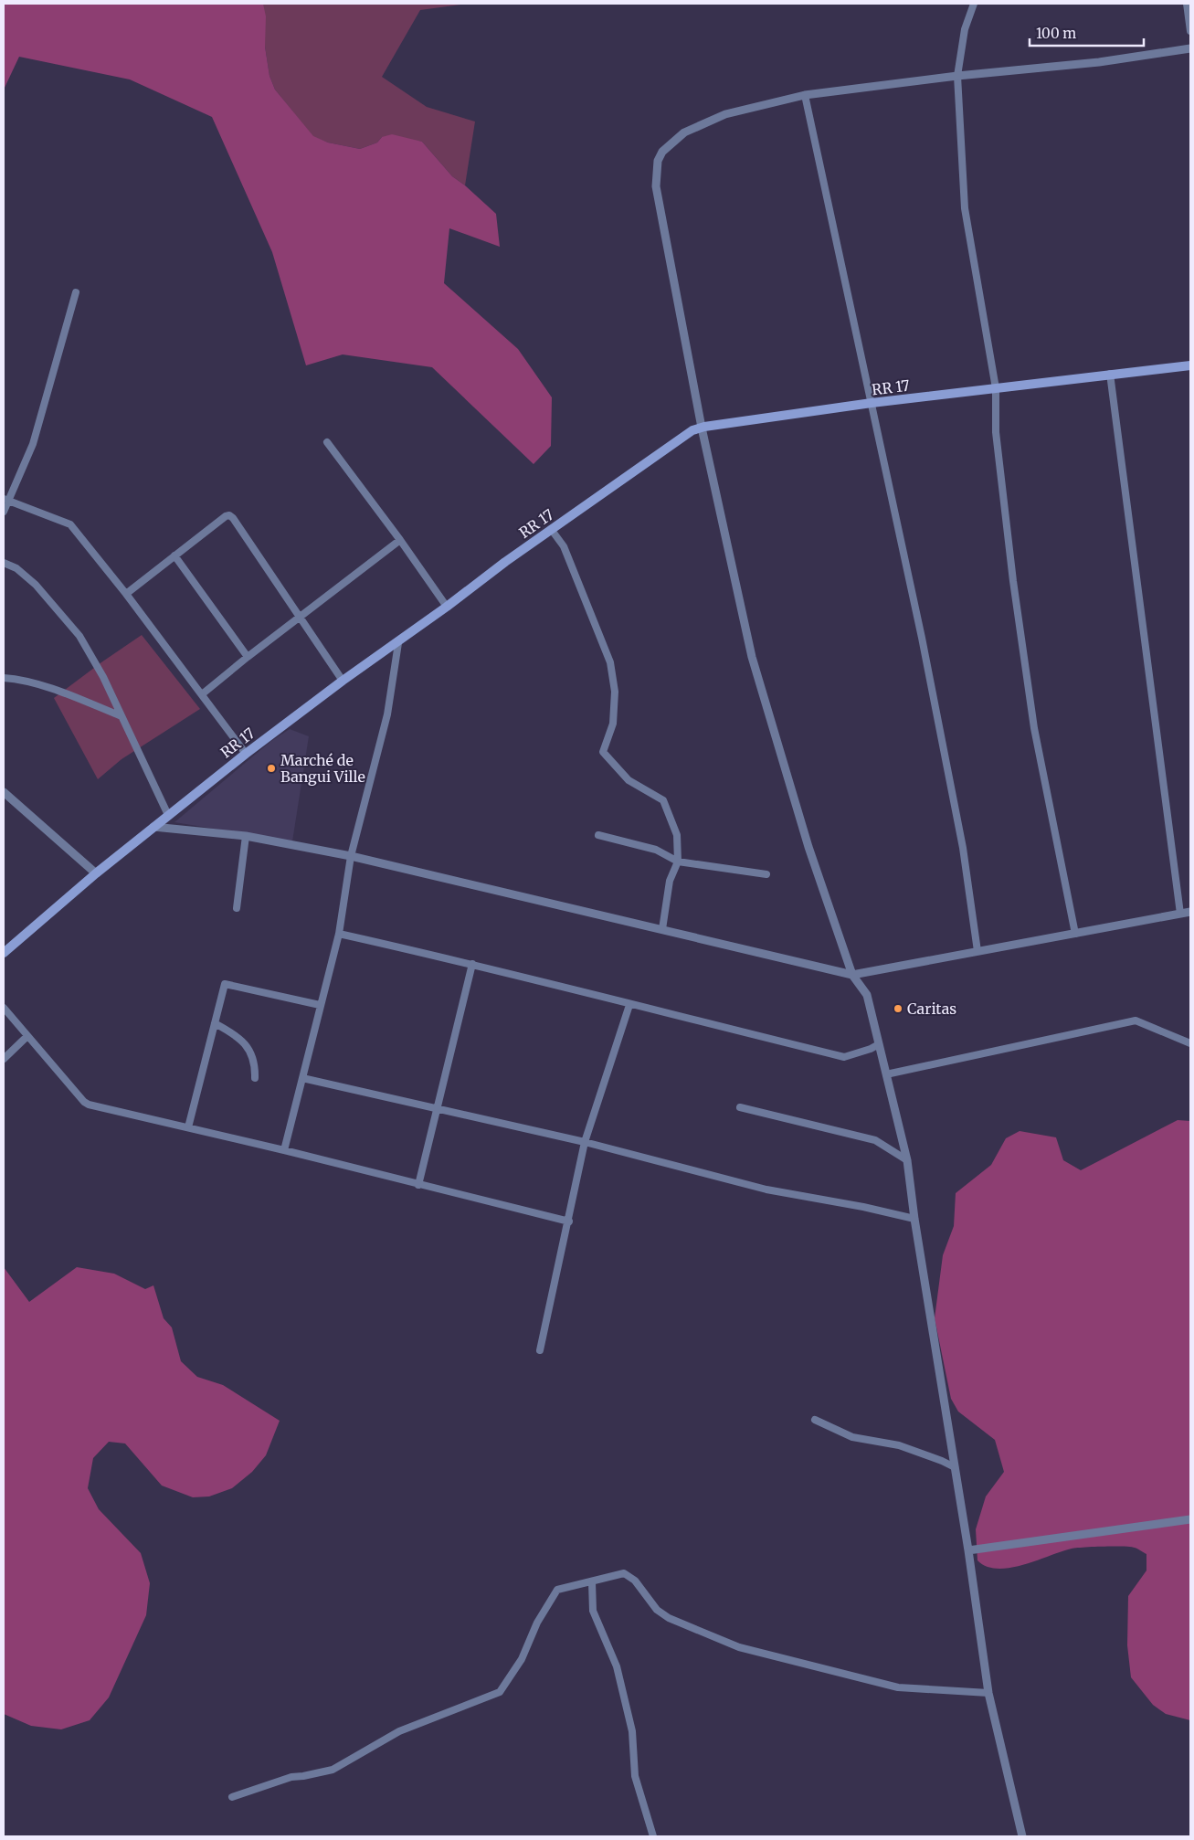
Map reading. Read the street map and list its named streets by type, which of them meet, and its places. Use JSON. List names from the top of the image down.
{
  "streets": {
    "main road": ["RR 17"]
  },
  "places": ["Marché de Bangui Ville", "Caritas"],
  "scale_bar": "100 m"
}
